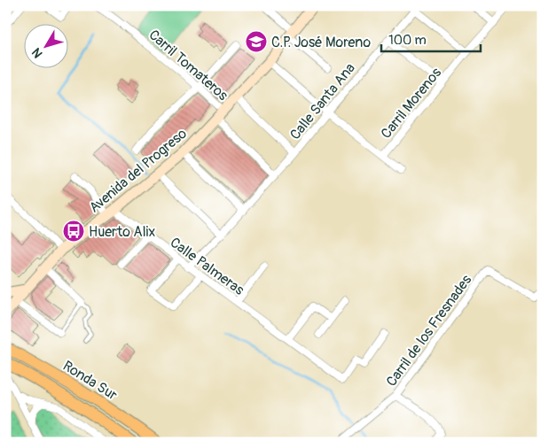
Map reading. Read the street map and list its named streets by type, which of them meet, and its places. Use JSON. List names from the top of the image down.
{
  "streets": {
    "main road": ["Avenida del Progreso", "Ronda Sur"],
    "street": [
      "Carril Tomateros",
      "Calle Santa Ana",
      "Carril Morenos",
      "Calle Palmeras",
      "Carril de los Fresnades"
    ]
  },
  "crossings": [
    ["Carril Tomateros", "Avenida del Progreso"],
    ["Calle Santa Ana", "Calle Palmeras"],
    ["Avenida del Progreso", "Calle Palmeras"]
  ],
  "places": {
    "school or university": ["C.P. José Moreno"],
    "bus stop": ["Huerto Alix"]
  },
  "scale_bar": "100 m",
  "north": "bottom left"
}
